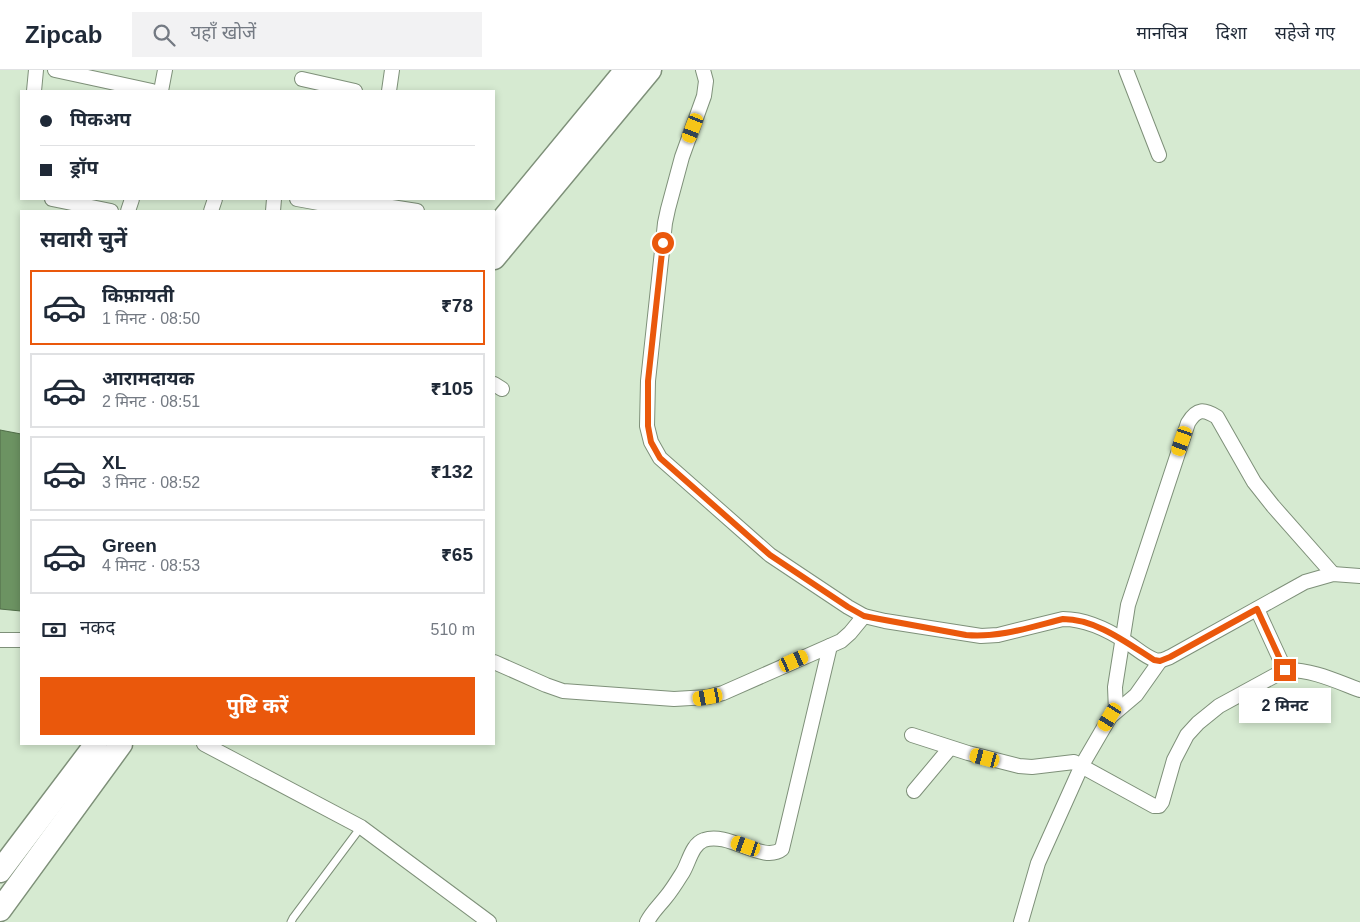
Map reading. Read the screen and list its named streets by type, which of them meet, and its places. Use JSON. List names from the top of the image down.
{
  "page": {
    "header": "Zipcab",
    "search": "यहाँ खोजें",
    "nav": ["मानचित्र", "दिशा", "सहेजे गए"],
    "banner": ["पिकअप", "ड्रॉप"],
    "heading": "सवारी चुनें",
    "list": [
      {
        "name": "किफ़ायती",
        "note": "1 मिनट · 08:50",
        "value": "₹78"
      },
      {
        "name": "आरामदायक",
        "note": "2 मिनट · 08:51",
        "value": "₹105"
      },
      {
        "name": "XL",
        "note": "3 मिनट · 08:52",
        "value": "₹132"
      },
      {
        "name": "Green",
        "note": "4 मिनट · 08:53",
        "value": "₹65"
      }
    ],
    "pay": ["नकद", "510 m"],
    "buttons": "पुष्टि करें",
    "bubble": "2 मिनट"
  }
}
